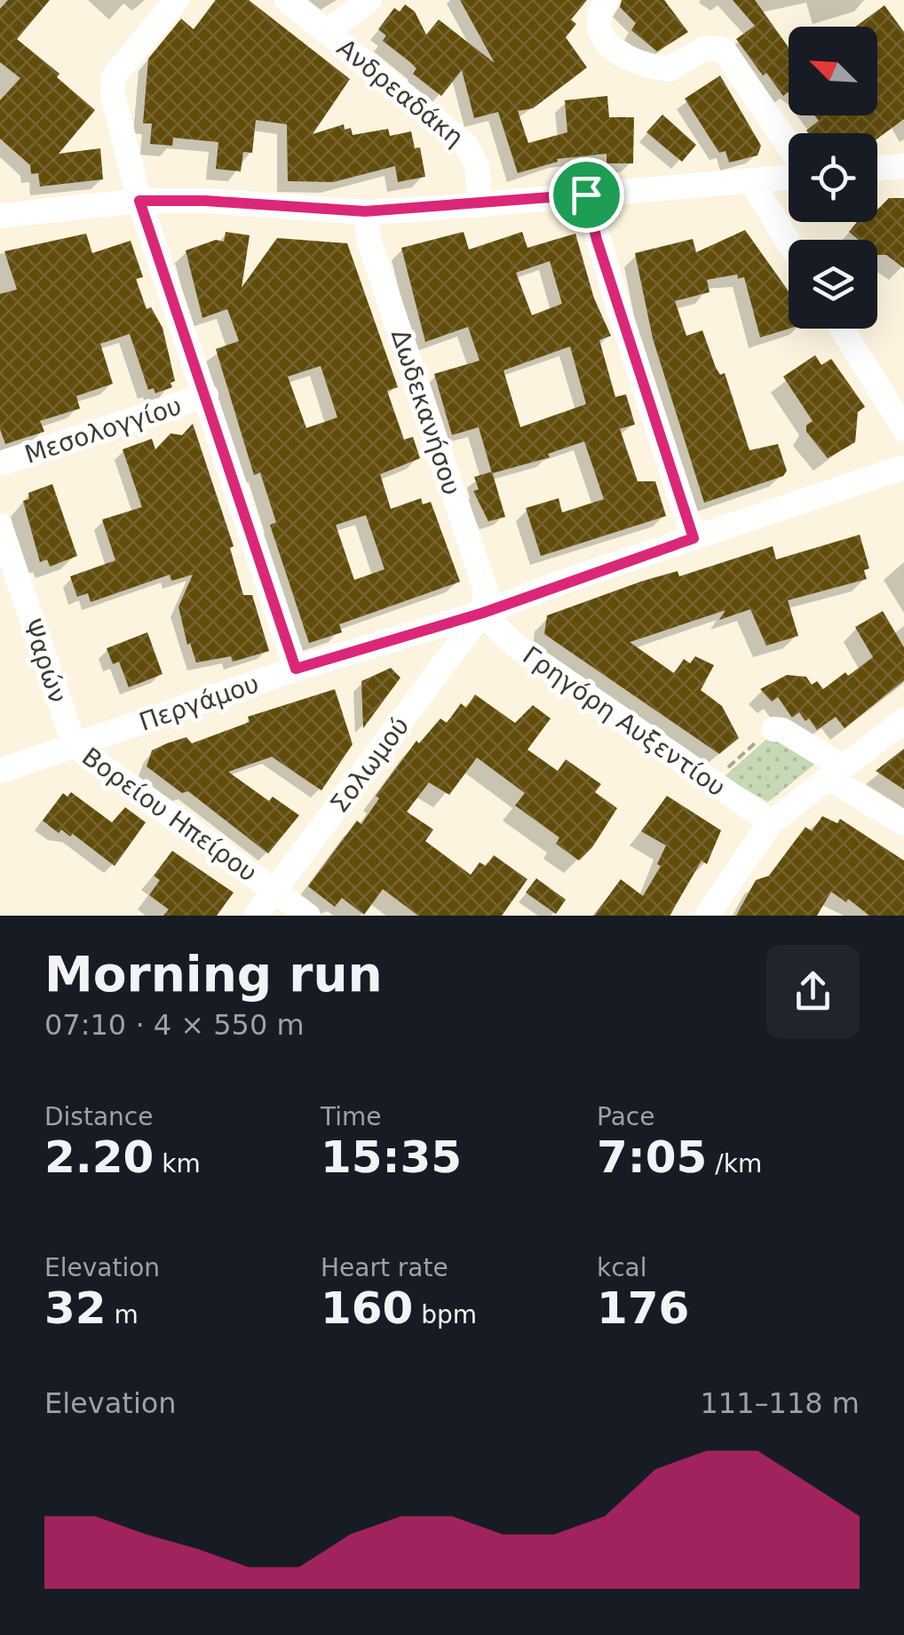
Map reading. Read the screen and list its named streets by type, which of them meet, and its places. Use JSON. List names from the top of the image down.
{
  "streets": {
    "street": [
      "Ανδρεαδάκη",
      "Δωδεκανήσου",
      "Μεσολογγίου",
      "Ψαρών",
      "Περγάμου",
      "Γρηγόρη Αυξεντίου",
      "Σολωμού",
      "Βορείου Ηπείρου"
    ]
  },
  "crossings": [
    ["Δωδεκανήσου", "Περγάμου"],
    ["Δωδεκανήσου", "Γρηγόρη Αυξεντίου"],
    ["Δωδεκανήσου", "Σολωμού"],
    ["Ψαρών", "Περγάμου"],
    ["Ψαρών", "Βορείου Ηπείρου"],
    ["Περγάμου", "Γρηγόρη Αυξεντίου"],
    ["Περγάμου", "Σολωμού"],
    ["Περγάμου", "Βορείου Ηπείρου"],
    ["Γρηγόρη Αυξεντίου", "Σολωμού"],
    ["Σολωμού", "Βορείου Ηπείρου"]
  ],
  "north": "top left",
  "page": {
    "heading": ["Morning run", "07:10 · 4 × 550 m"],
    "stats": [
      ["Distance", "2.20 km"],
      ["Time", "15:35"],
      ["Pace", "7:05 /km"],
      ["Elevation", "32 m"],
      ["Heart rate", "160 bpm"],
      ["kcal", "176"]
    ],
    "chart": ["Elevation", "111–118 m"]
  }
}
